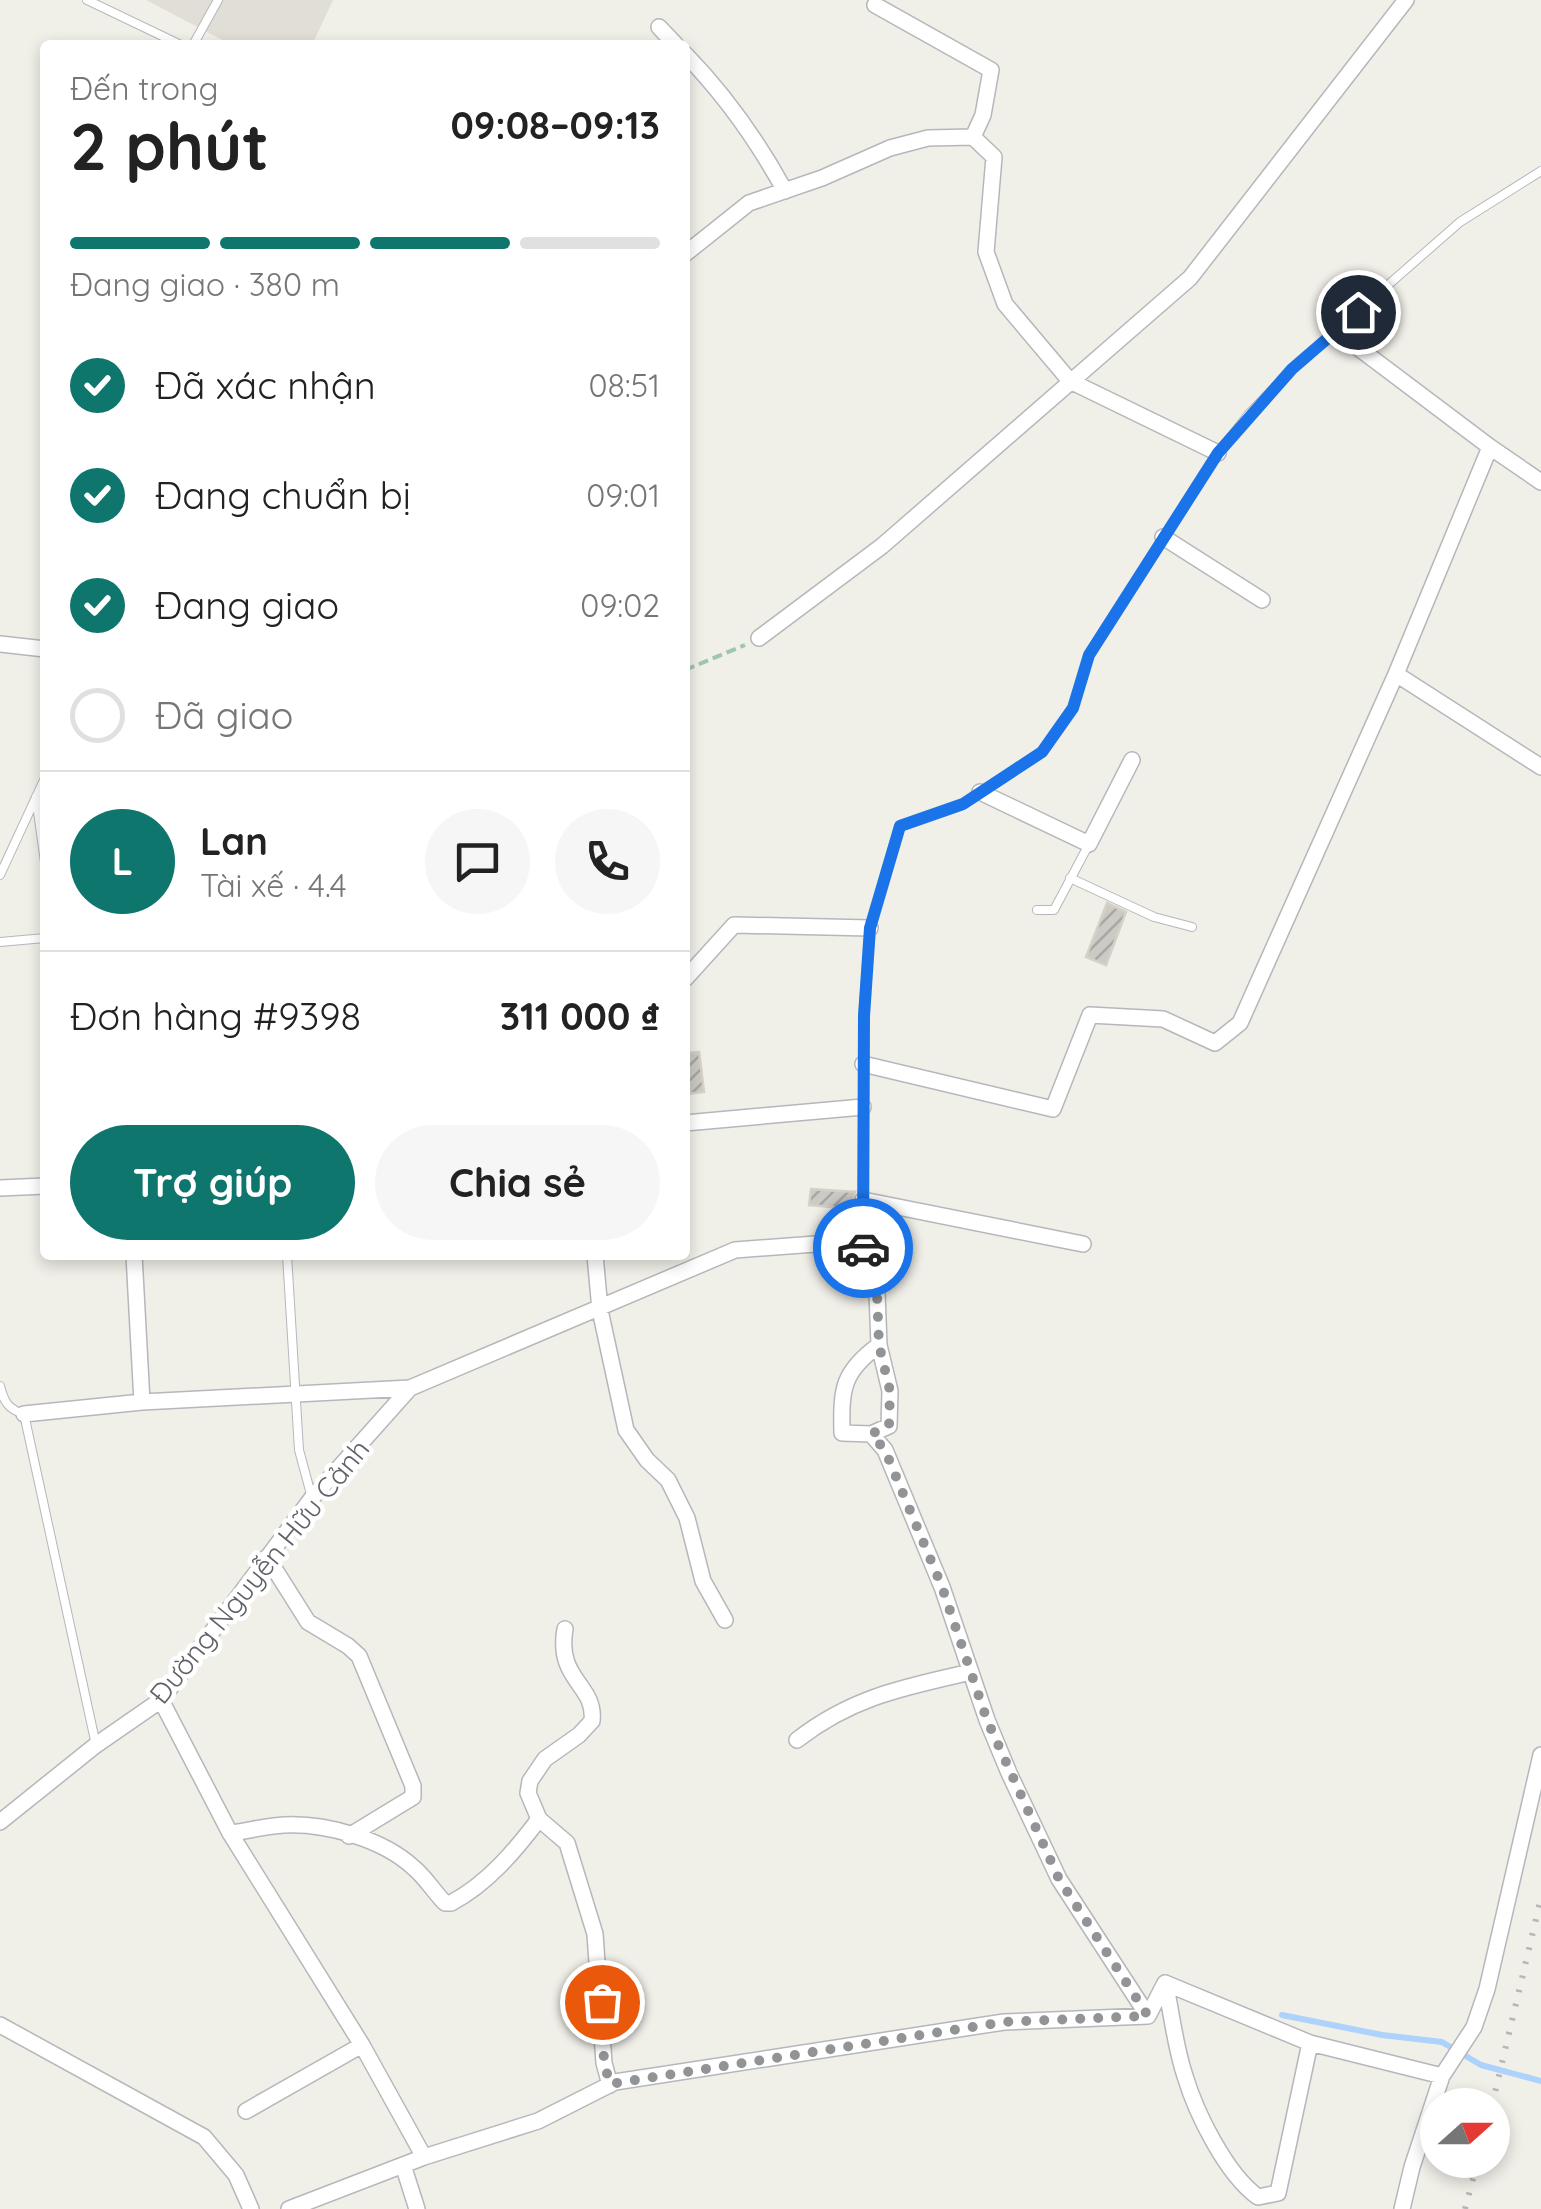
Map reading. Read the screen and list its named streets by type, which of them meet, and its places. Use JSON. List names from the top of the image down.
{
  "streets": {
    "street": ["Đường Nguyễn Hữu Cảnh"]
  },
  "north": "right",
  "page": {
    "heading": ["2 phút", "Đến trong", "09:08–09:13"],
    "panel": [
      "Lan",
      "Tài xế · 4.4",
      "Đơn hàng #9398",
      "311 000 ₫"
    ],
    "bar": "Đang giao · 380 m",
    "list": [
      ["Đã xác nhận", "08:51"],
      ["Đang chuẩn bị", "09:01"],
      ["Đang giao", "09:02"],
      "Đã giao"
    ],
    "round": "L",
    "buttons": ["Trợ giúp", "Chia sẻ"]
  }
}
